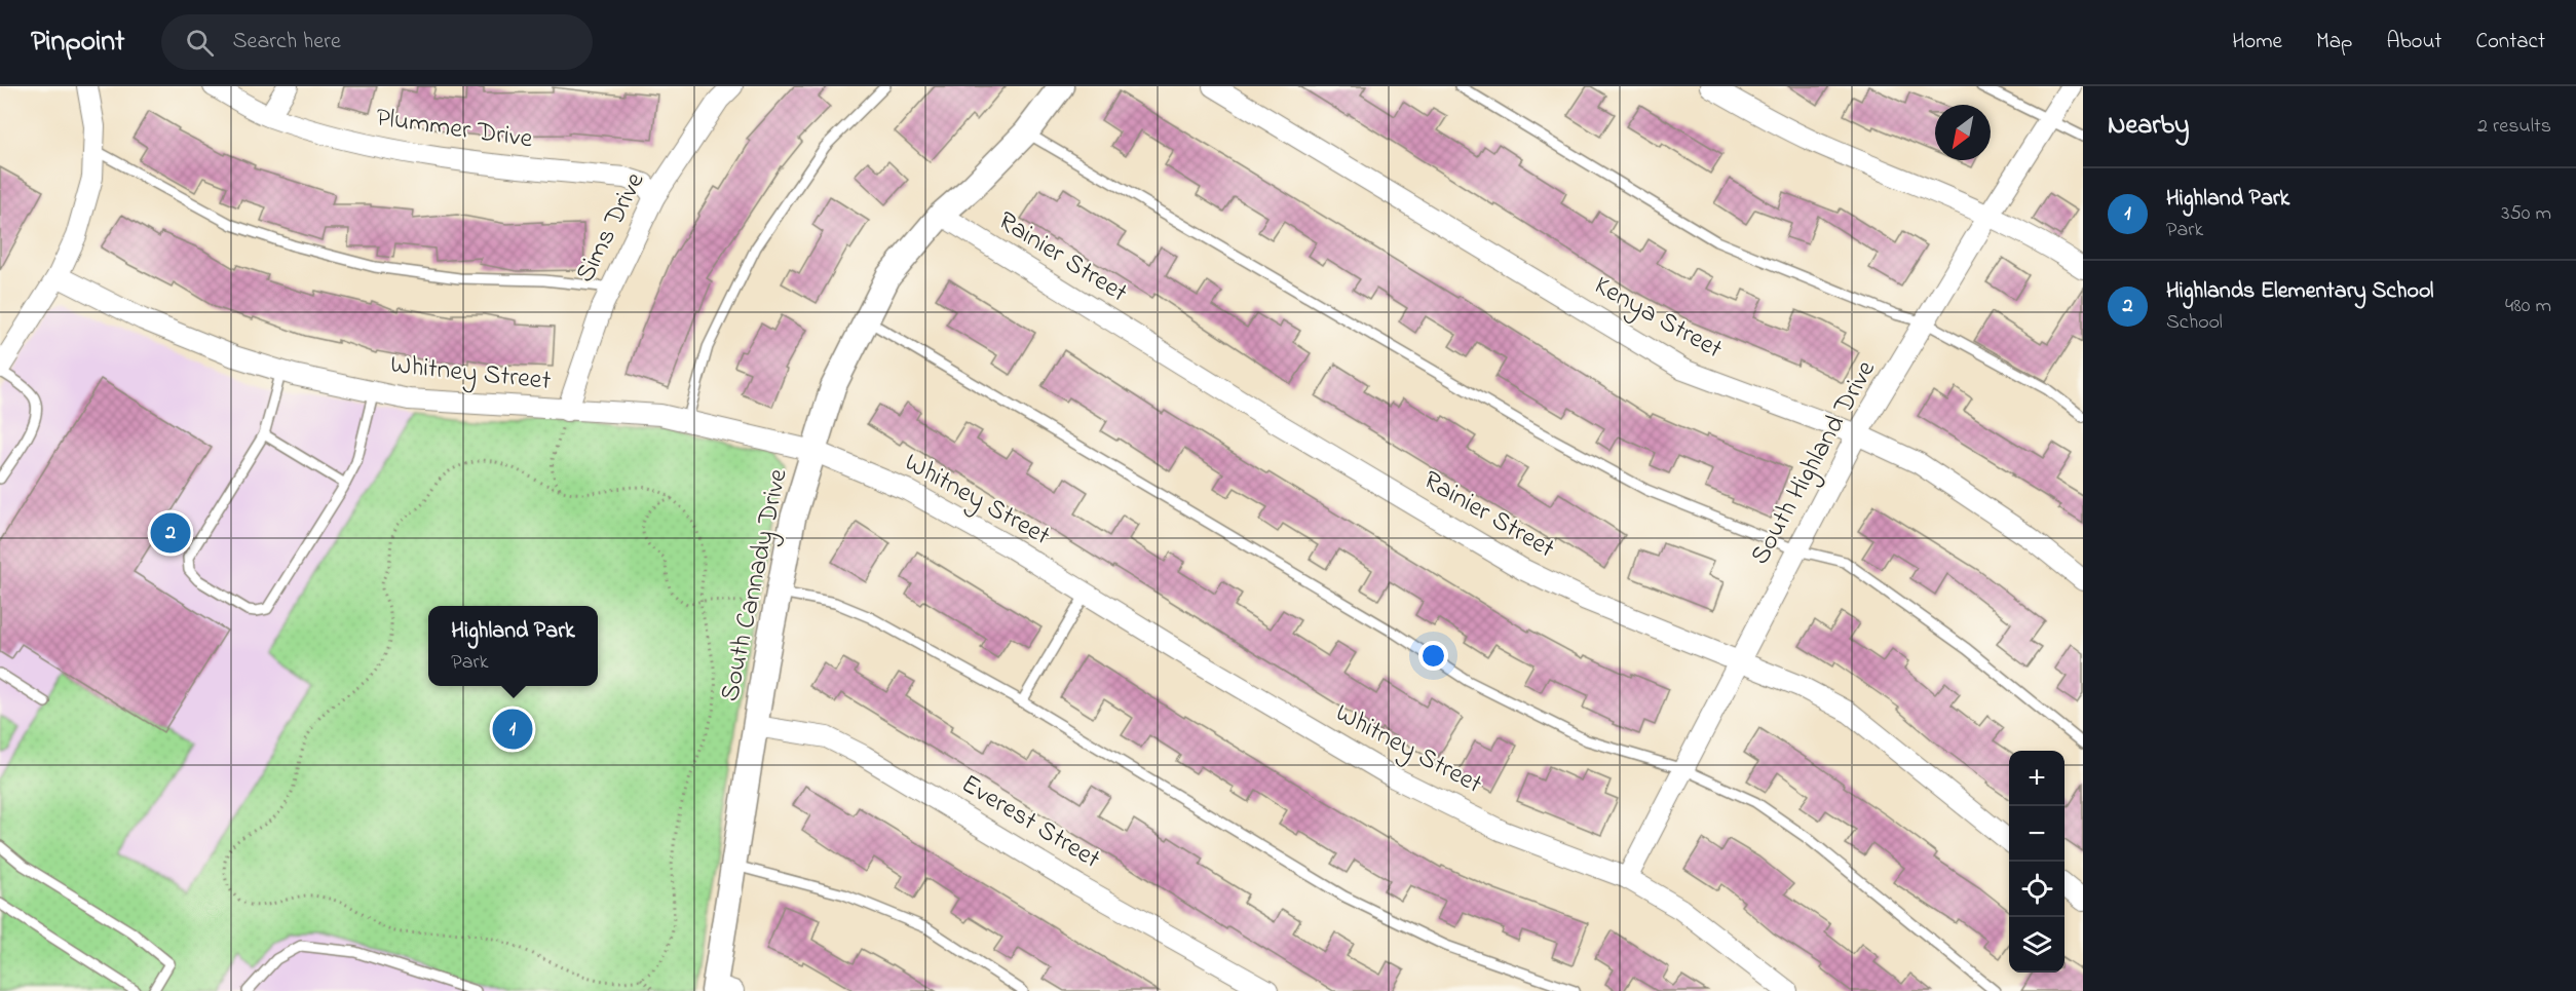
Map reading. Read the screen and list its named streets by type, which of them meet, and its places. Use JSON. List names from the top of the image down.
{
  "streets": {
    "street": [
      "Plummer Drive",
      "Sims Drive",
      "Rainier Street",
      "Kenya Street",
      "Whitney Street",
      "South Highland Drive",
      "South Cannady Drive",
      "Everest Street"
    ]
  },
  "crossings": [
    ["Plummer Drive", "Sims Drive"],
    ["Sims Drive", "Whitney Street"],
    ["Rainier Street", "South Highland Drive"],
    ["Rainier Street", "South Cannady Drive"],
    ["Kenya Street", "South Highland Drive"],
    ["Whitney Street", "South Highland Drive"],
    ["Whitney Street", "South Cannady Drive"],
    ["South Cannady Drive", "Everest Street"]
  ],
  "north": "bottom left",
  "page": {
    "header": "Pinpoint",
    "search": "Search here",
    "nav": [
      "Home",
      "Map",
      "About",
      "Contact"
    ],
    "heading": ["Nearby", "2 results"],
    "list": [
      {
        "mark": "1",
        "name": "Highland Park",
        "note": "Park",
        "value": "350 m"
      },
      {
        "mark": "2",
        "name": "Highlands Elementary School",
        "note": "School",
        "value": "480 m"
      }
    ],
    "pins": ["2", "1"],
    "popup": ["Highland Park", "Park"],
    "map_buttons": ["+", "−"]
  }
}
